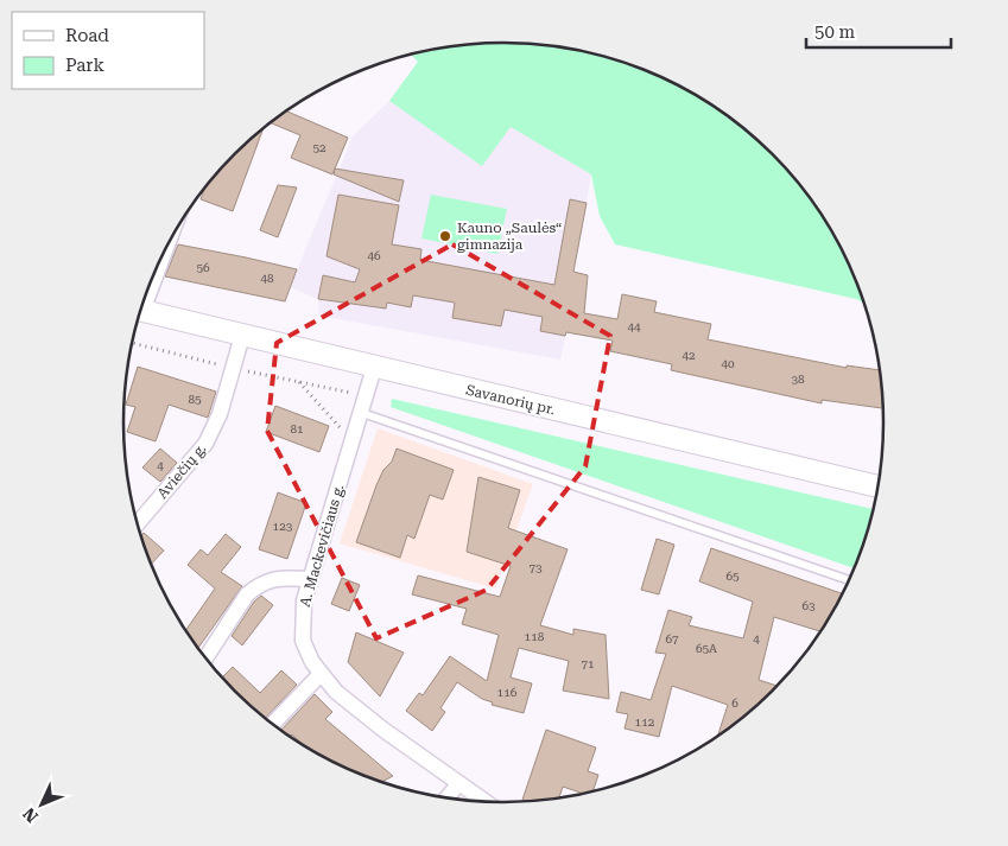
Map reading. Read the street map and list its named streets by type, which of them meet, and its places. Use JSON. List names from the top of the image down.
{
  "streets": {
    "main road": ["Savanorių pr."],
    "street": ["Aviečių g.", "A. Mackevičiaus g."]
  },
  "crossings": [
    ["Savanorių pr.", "Aviečių g."],
    ["Savanorių pr.", "A. Mackevičiaus g."]
  ],
  "places": ["Kauno „Saulės“ gimnazija"],
  "house_numbers": [
    "52",
    "46",
    "56",
    "48",
    "44",
    "42",
    "40",
    "38",
    "85",
    "81",
    "4",
    "123",
    "73",
    "65",
    "63",
    "118",
    "67",
    "4",
    "65A",
    "71",
    "116",
    "6",
    "112"
  ],
  "legend": ["Road", "Park"],
  "scale_bar": "50 m",
  "north": "bottom left"
}
